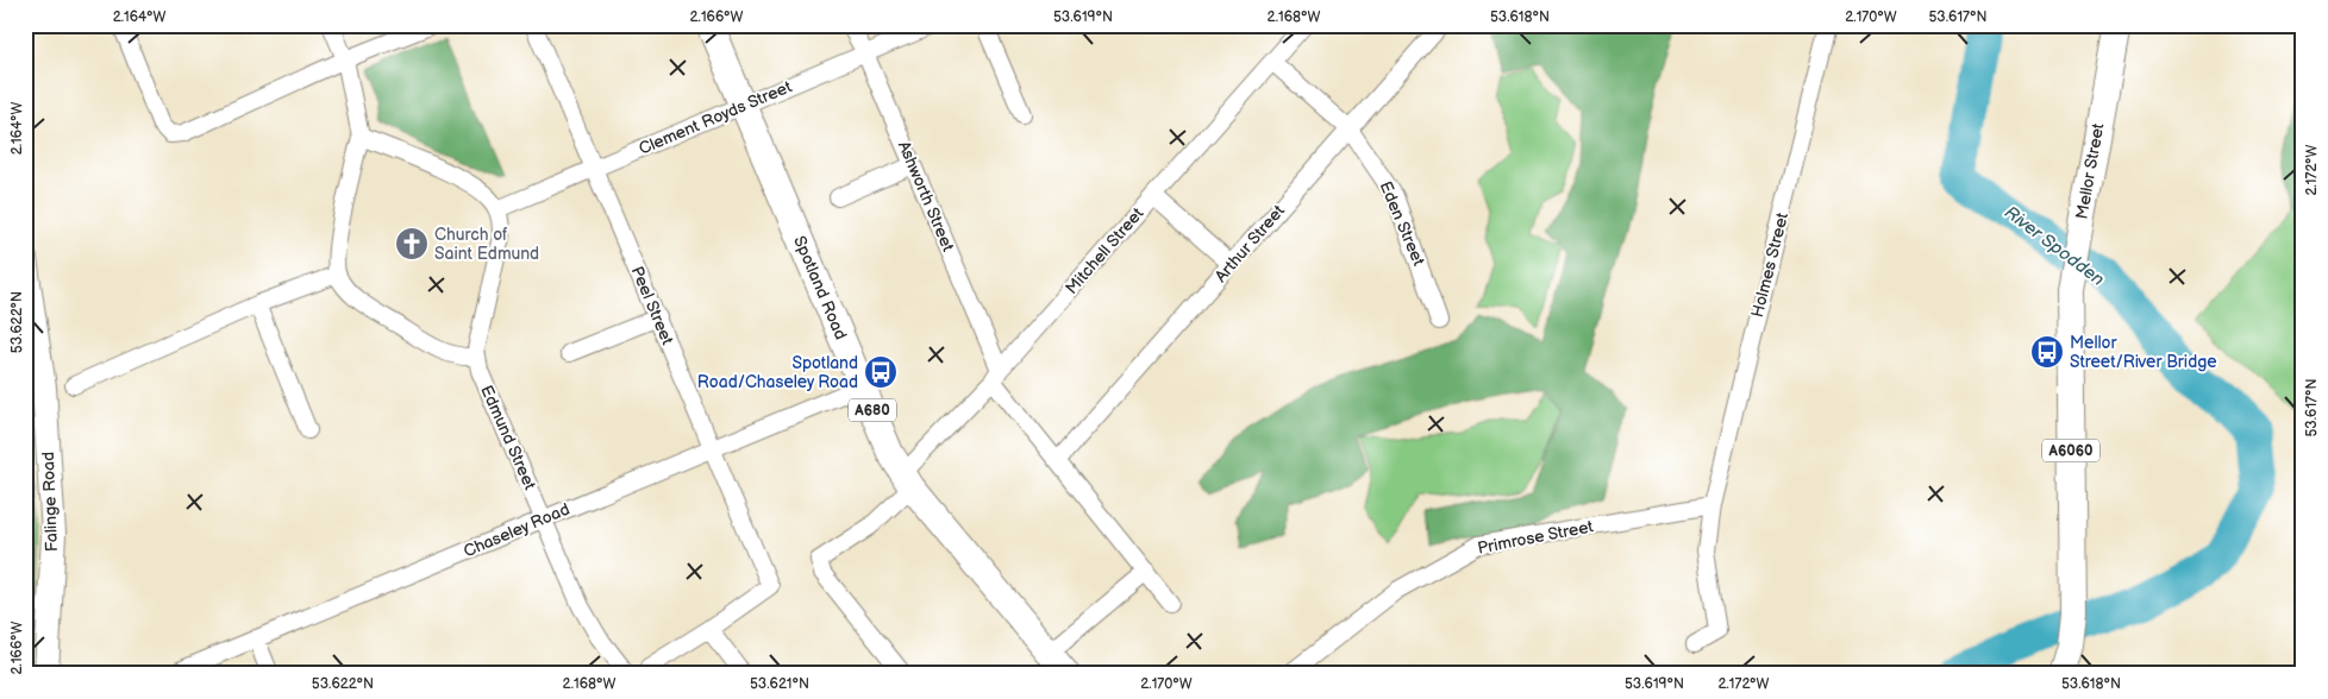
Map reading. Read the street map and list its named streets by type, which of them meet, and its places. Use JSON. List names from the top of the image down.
{
  "streets": {
    "main road": [
      "Mellor Street",
      "Spotland Road",
      "A680",
      "A6060",
      "Falinge Road"
    ],
    "street": [
      "Clement Royds Street",
      "Ashworth Street",
      "Eden Street",
      "Arthur Street",
      "Mitchell Street",
      "Holmes Street",
      "Peel Street",
      "Edmund Street",
      "Chaseley Road",
      "Primrose Street"
    ]
  },
  "crossings": [
    ["Clement Royds Street", "Ashworth Street"],
    ["Clement Royds Street", "Spotland Road"],
    ["Clement Royds Street", "Peel Street"],
    ["Ashworth Street", "Arthur Street"],
    ["Ashworth Street", "Mitchell Street"],
    ["Eden Street", "Arthur Street"],
    ["Eden Street", "Mitchell Street"],
    ["Mitchell Street", "Spotland Road"],
    ["Holmes Street", "Primrose Street"],
    ["Spotland Road", "Chaseley Road"],
    ["Peel Street", "Chaseley Road"],
    ["Edmund Street", "Chaseley Road"]
  ],
  "water": ["River Spodden"],
  "places": {
    "church": ["Church of Saint Edmund"],
    "bus stop": ["Mellor Street/River Bridge", "Spotland Road/Chaseley Road"]
  },
  "coordinates": [
    "2.164°W",
    "2.166°W",
    "53.619°N",
    "2.168°W",
    "53.618°N",
    "2.170°W",
    "53.617°N",
    "2.172°W",
    "53.622°N",
    "53.621°N"
  ]
}
